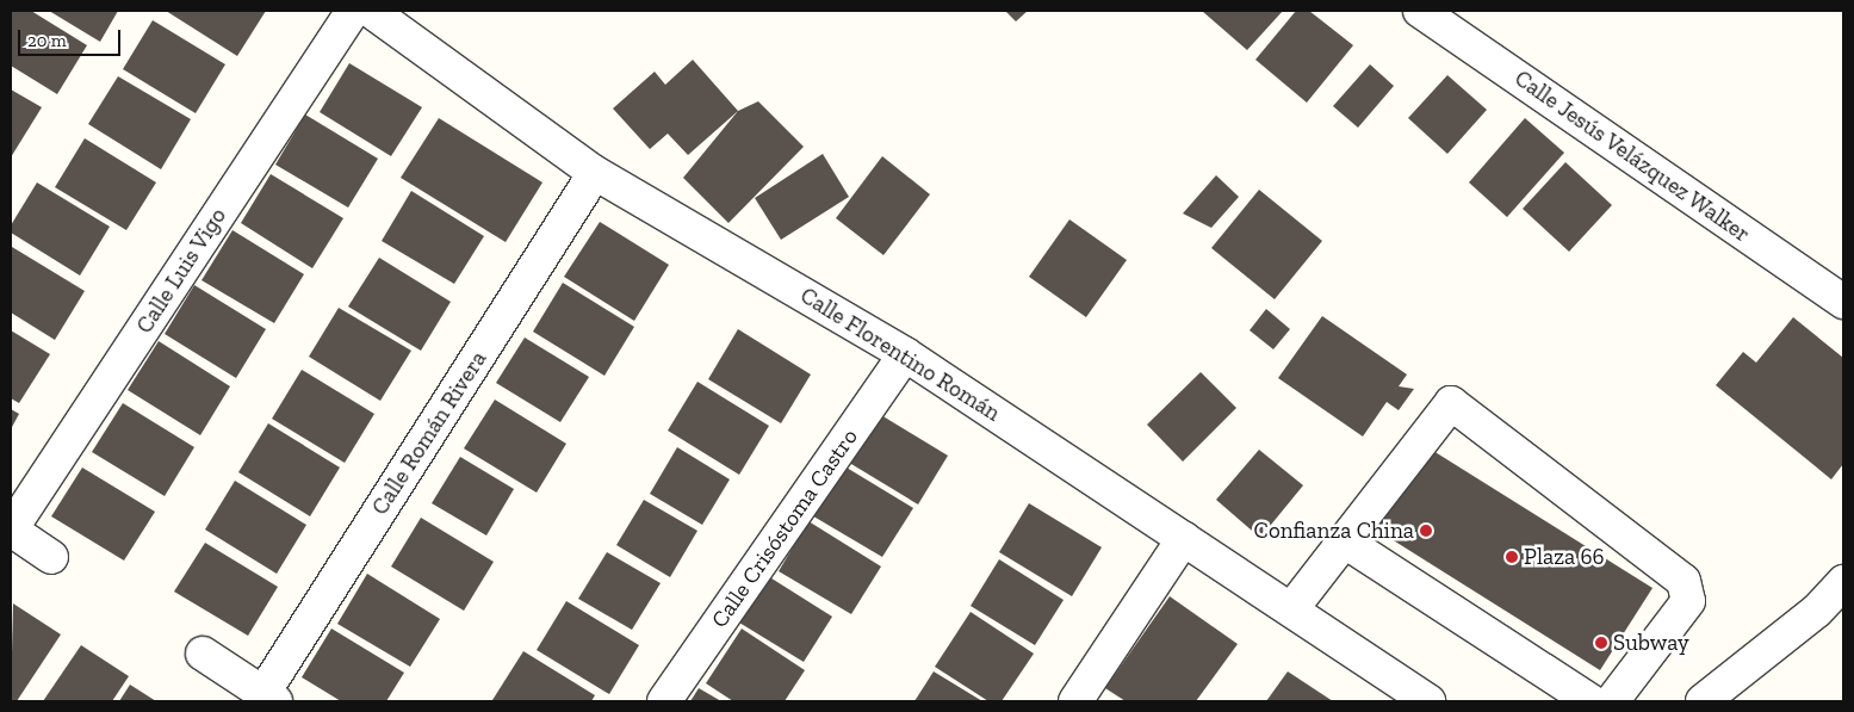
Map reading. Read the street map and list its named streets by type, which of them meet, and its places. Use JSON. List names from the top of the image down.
{
  "streets": {
    "street": [
      "Calle Jesús Velázquez Walker",
      "Calle Luis Vigo",
      "Calle Florentino Román",
      "Calle Román Rivera",
      "Calle Crisóstoma Castro"
    ]
  },
  "crossings": [
    ["Calle Florentino Román", "Calle Román Rivera"],
    ["Calle Florentino Román", "Calle Crisóstoma Castro"]
  ],
  "places": ["Confianza China", "Plaza 66", "Subway"],
  "scale_bar": "20 m"
}
